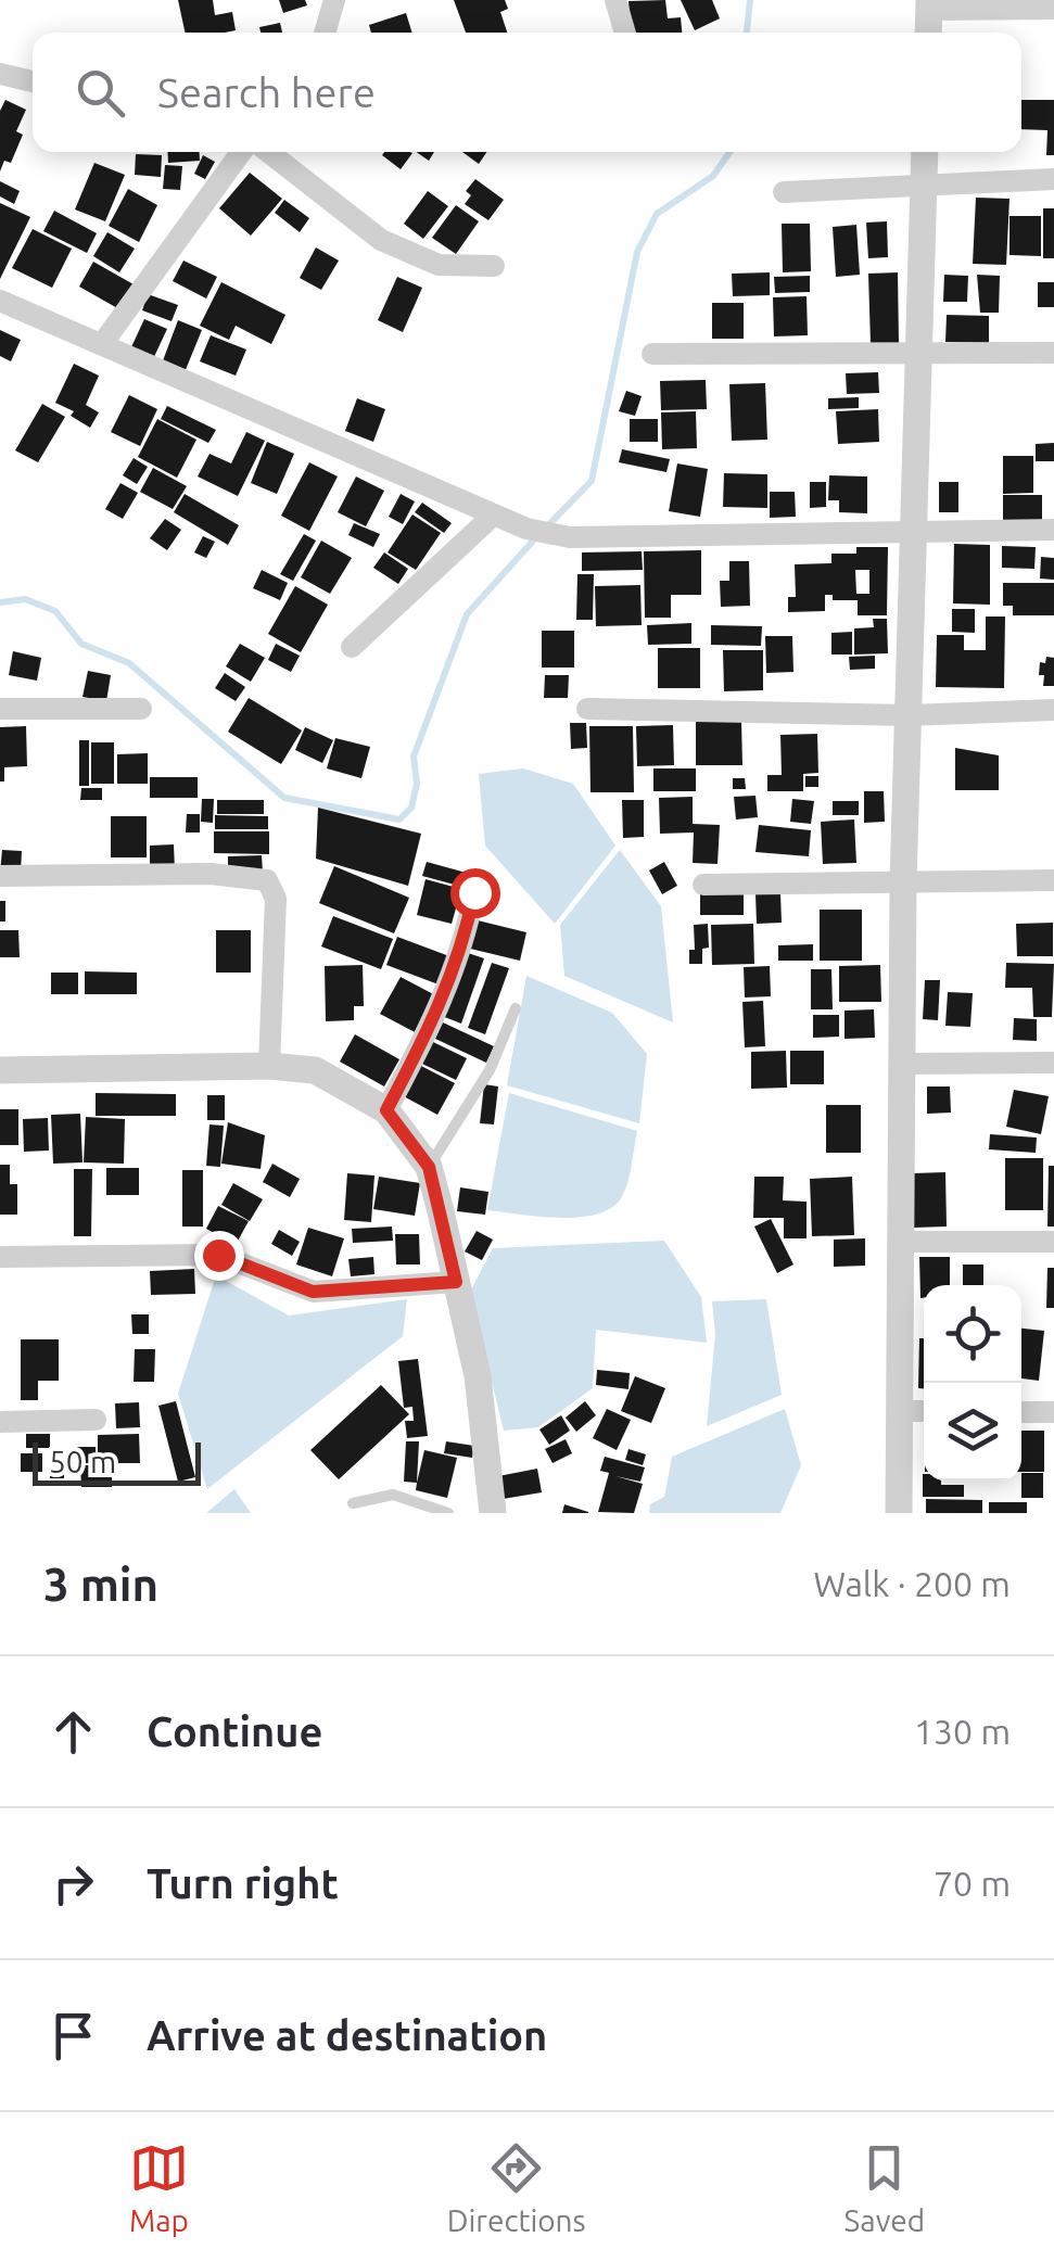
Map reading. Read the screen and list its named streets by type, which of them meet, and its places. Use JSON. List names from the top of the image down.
{
  "scale_bar": "50 m",
  "page": {
    "search": "Search here",
    "scale": "50 m",
    "heading": ["3 min", "Walk · 200 m"],
    "list": [
      ["Continue", "130 m"],
      ["Turn right", "70 m"],
      "Arrive at destination"
    ],
    "nav": ["Map", "Directions", "Saved"]
  }
}
